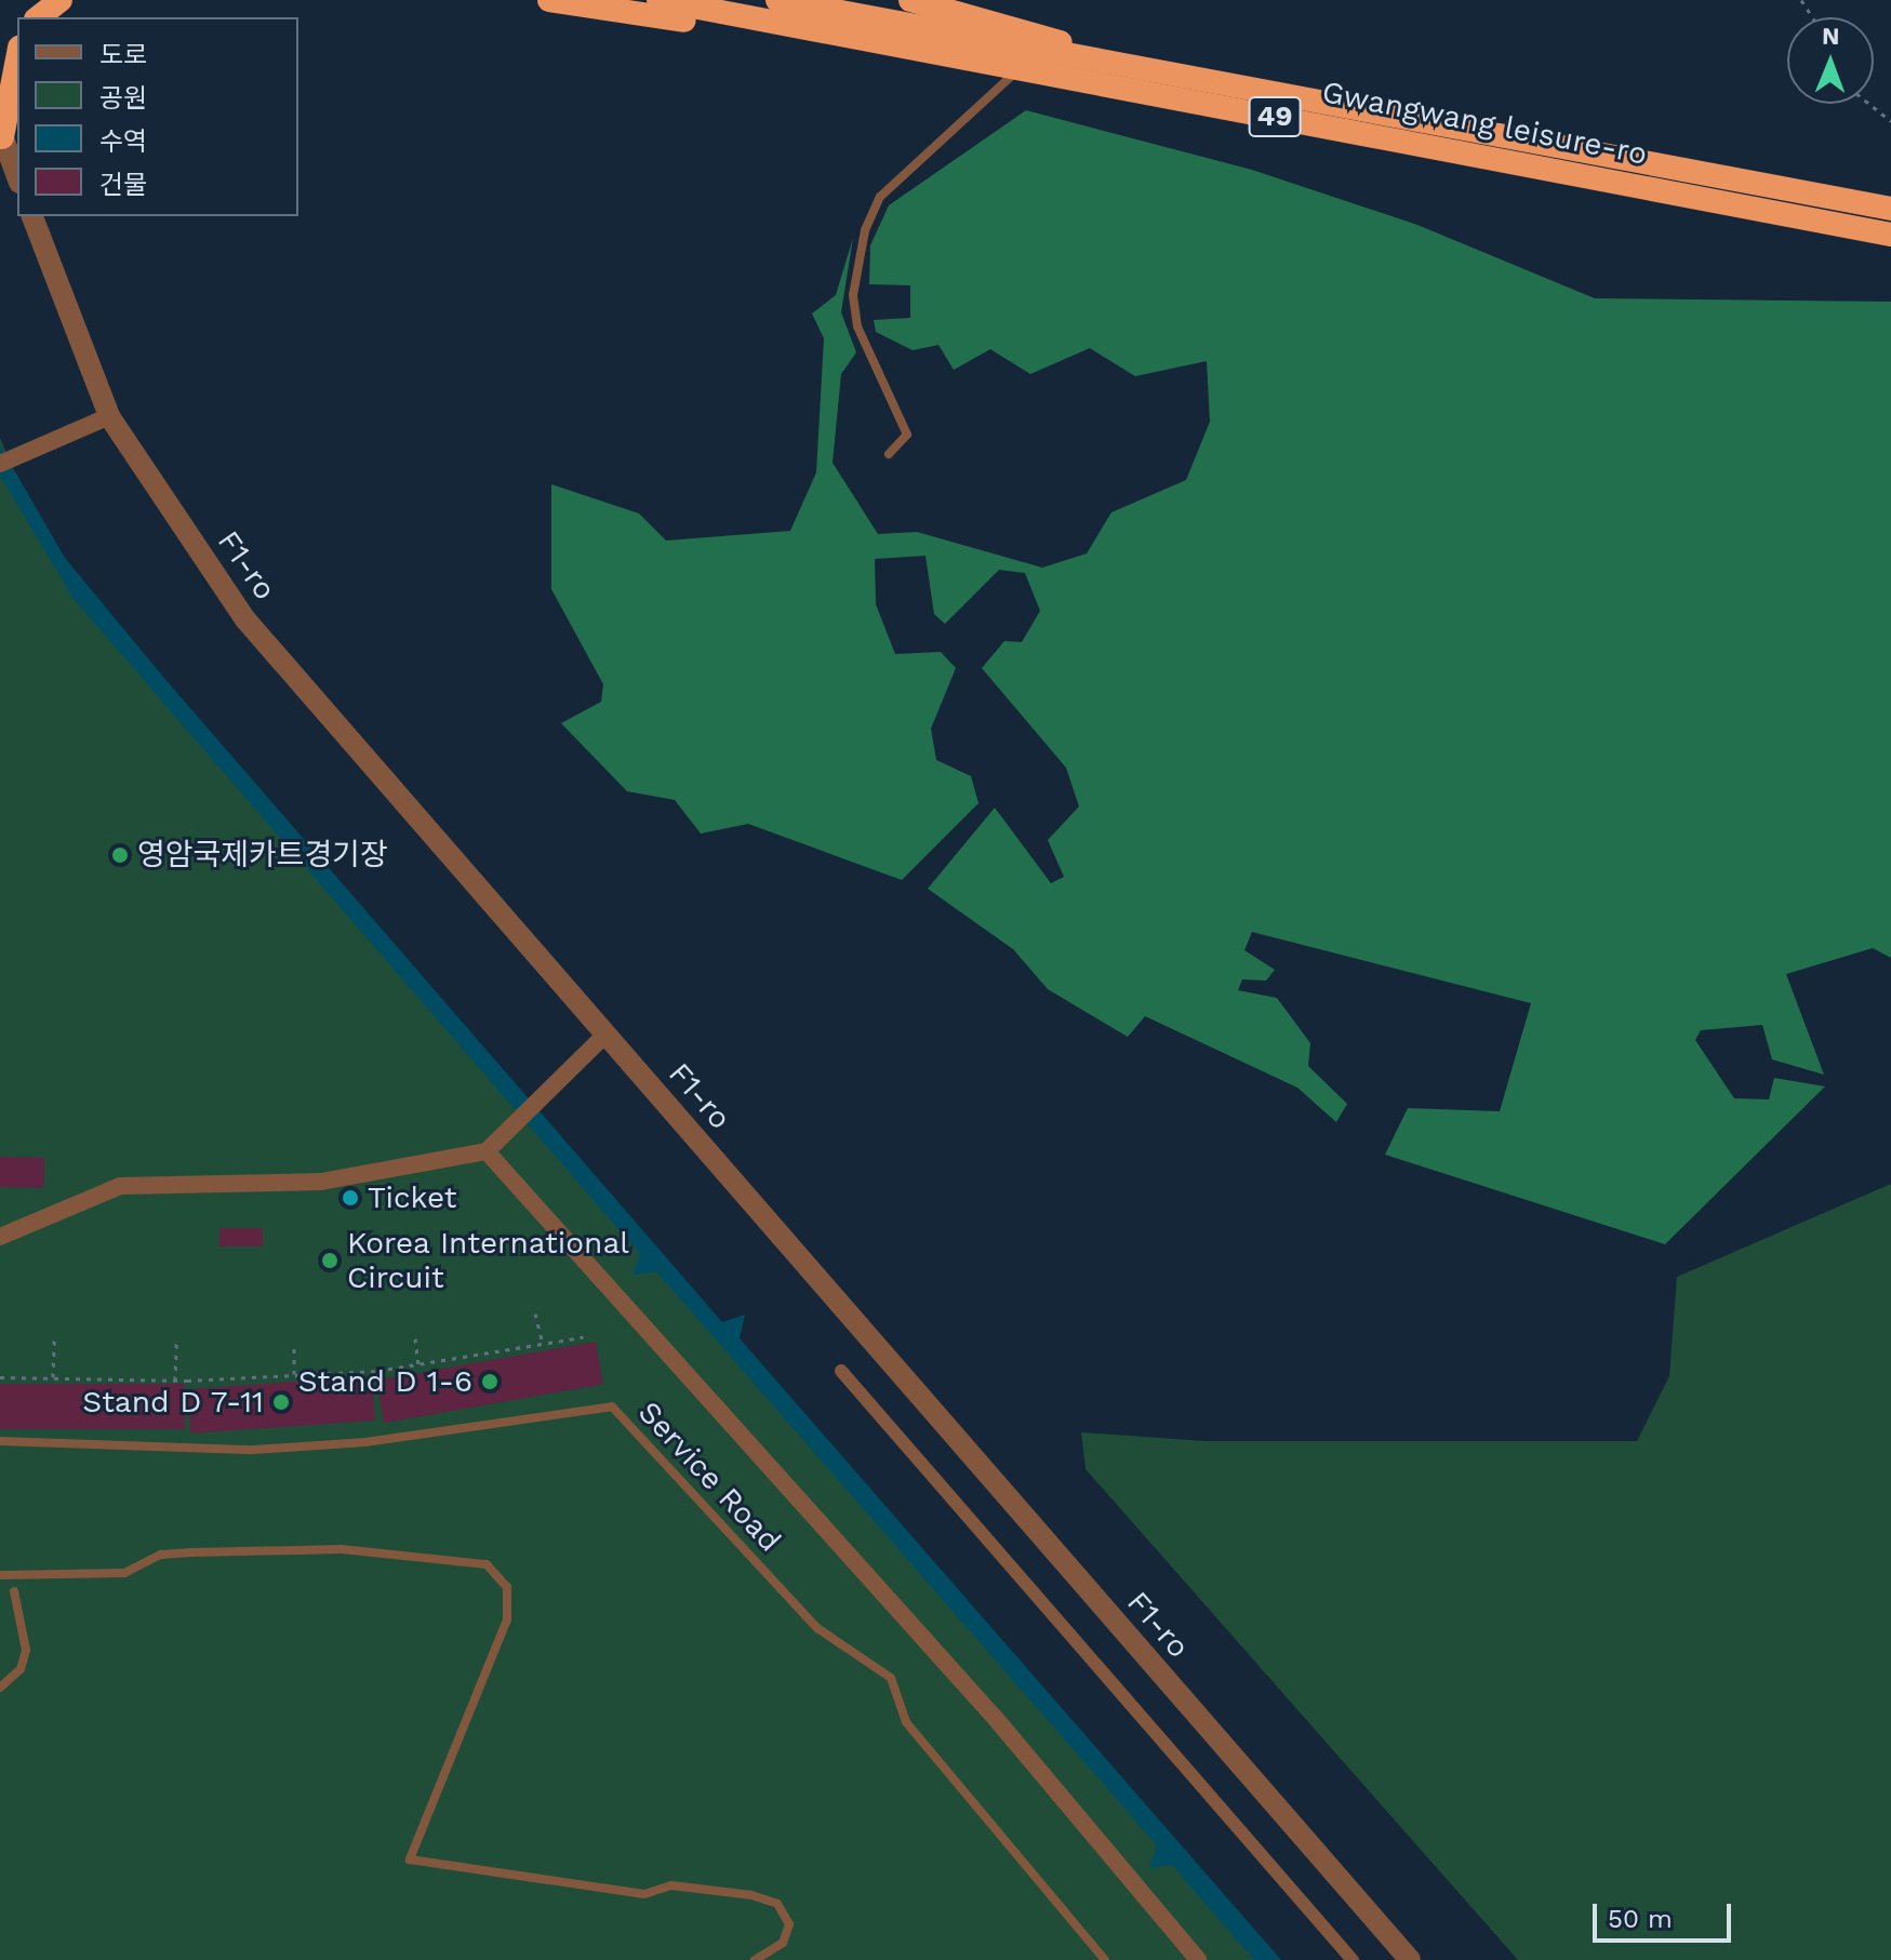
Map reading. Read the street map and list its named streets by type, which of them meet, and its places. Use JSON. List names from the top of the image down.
{
  "streets": {
    "highway": ["49", "Gwangwang leisure-ro"],
    "street": ["F1-ro"],
    "lane": ["Service Road"]
  },
  "places": [
    "영암국제카트경기장",
    "Ticket",
    "Korea International Circuit",
    "Stand D 1-6",
    "Stand D 7-11"
  ],
  "legend": [
    "도로",
    "공원",
    "수역",
    "건물"
  ],
  "scale_bar": "50 m",
  "north": "top"
}
